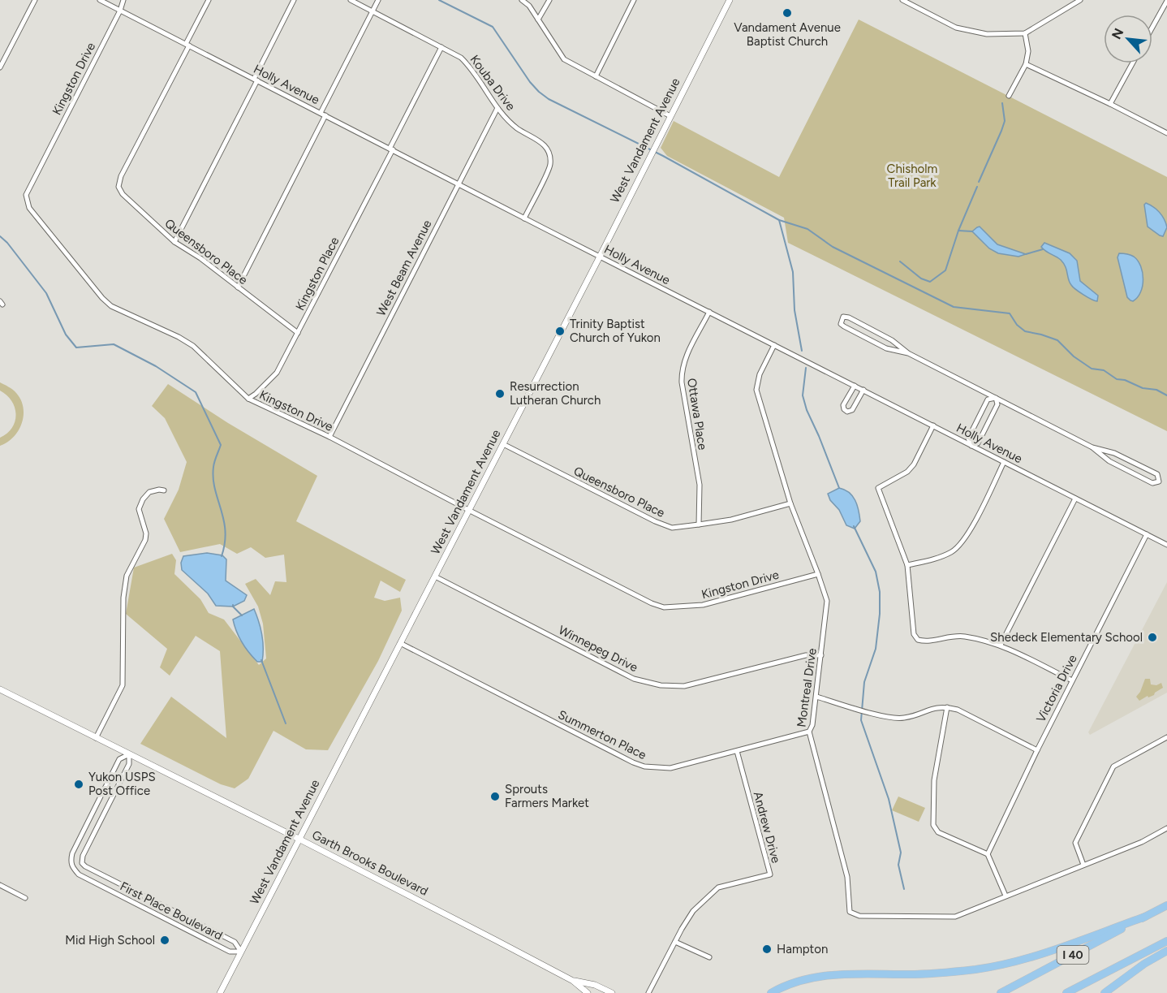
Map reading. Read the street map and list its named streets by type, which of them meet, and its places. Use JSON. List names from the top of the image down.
{
  "streets": {
    "highway": ["I 40"],
    "street": [
      "Kingston Drive",
      "Kouba Drive",
      "Holly Avenue",
      "West Vandament Avenue",
      "Queensboro Place",
      "West Beam Avenue",
      "Kingston Place",
      "Ottawa Place",
      "Winnepeg Drive",
      "Montreal Drive",
      "Victoria Drive",
      "Summerton Place",
      "Andrew Drive",
      "Garth Brooks Boulevard",
      "First Place Boulevard"
    ]
  },
  "crossings": [
    ["Kingston Drive", "Holly Avenue"],
    ["Kingston Drive", "West Vandament Avenue"],
    ["Kingston Drive", "West Beam Avenue"],
    ["Kingston Drive", "Kingston Place"],
    ["Kingston Drive", "Montreal Drive"],
    ["Kouba Drive", "Holly Avenue"],
    ["Kouba Drive", "West Beam Avenue"],
    ["Kouba Drive", "Kingston Place"],
    ["Holly Avenue", "West Vandament Avenue"],
    ["Holly Avenue", "Queensboro Place"],
    ["Holly Avenue", "West Beam Avenue"],
    ["Holly Avenue", "Kingston Place"],
    ["Holly Avenue", "Ottawa Place"],
    ["Holly Avenue", "Montreal Drive"],
    ["Holly Avenue", "Victoria Drive"],
    ["West Vandament Avenue", "Queensboro Place"],
    ["West Vandament Avenue", "Winnepeg Drive"],
    ["West Vandament Avenue", "Summerton Place"],
    ["West Vandament Avenue", "Garth Brooks Boulevard"],
    ["West Vandament Avenue", "First Place Boulevard"],
    ["Queensboro Place", "Kingston Place"],
    ["Queensboro Place", "Ottawa Place"],
    ["Queensboro Place", "Montreal Drive"],
    ["Winnepeg Drive", "Montreal Drive"],
    ["Montreal Drive", "Summerton Place"],
    ["Summerton Place", "Andrew Drive"],
    ["Garth Brooks Boulevard", "First Place Boulevard"]
  ],
  "parks": ["Chisholm Trail Park"],
  "places": [
    "Vandament Avenue Baptist Church",
    "Trinity Baptist Church of Yukon",
    "Resurrection Lutheran Church",
    "Shedeck Elementary School",
    "Yukon USPS Post Office",
    "Sprouts Farmers Market",
    "Mid High School",
    "Hampton"
  ],
  "north": "top left"
}
